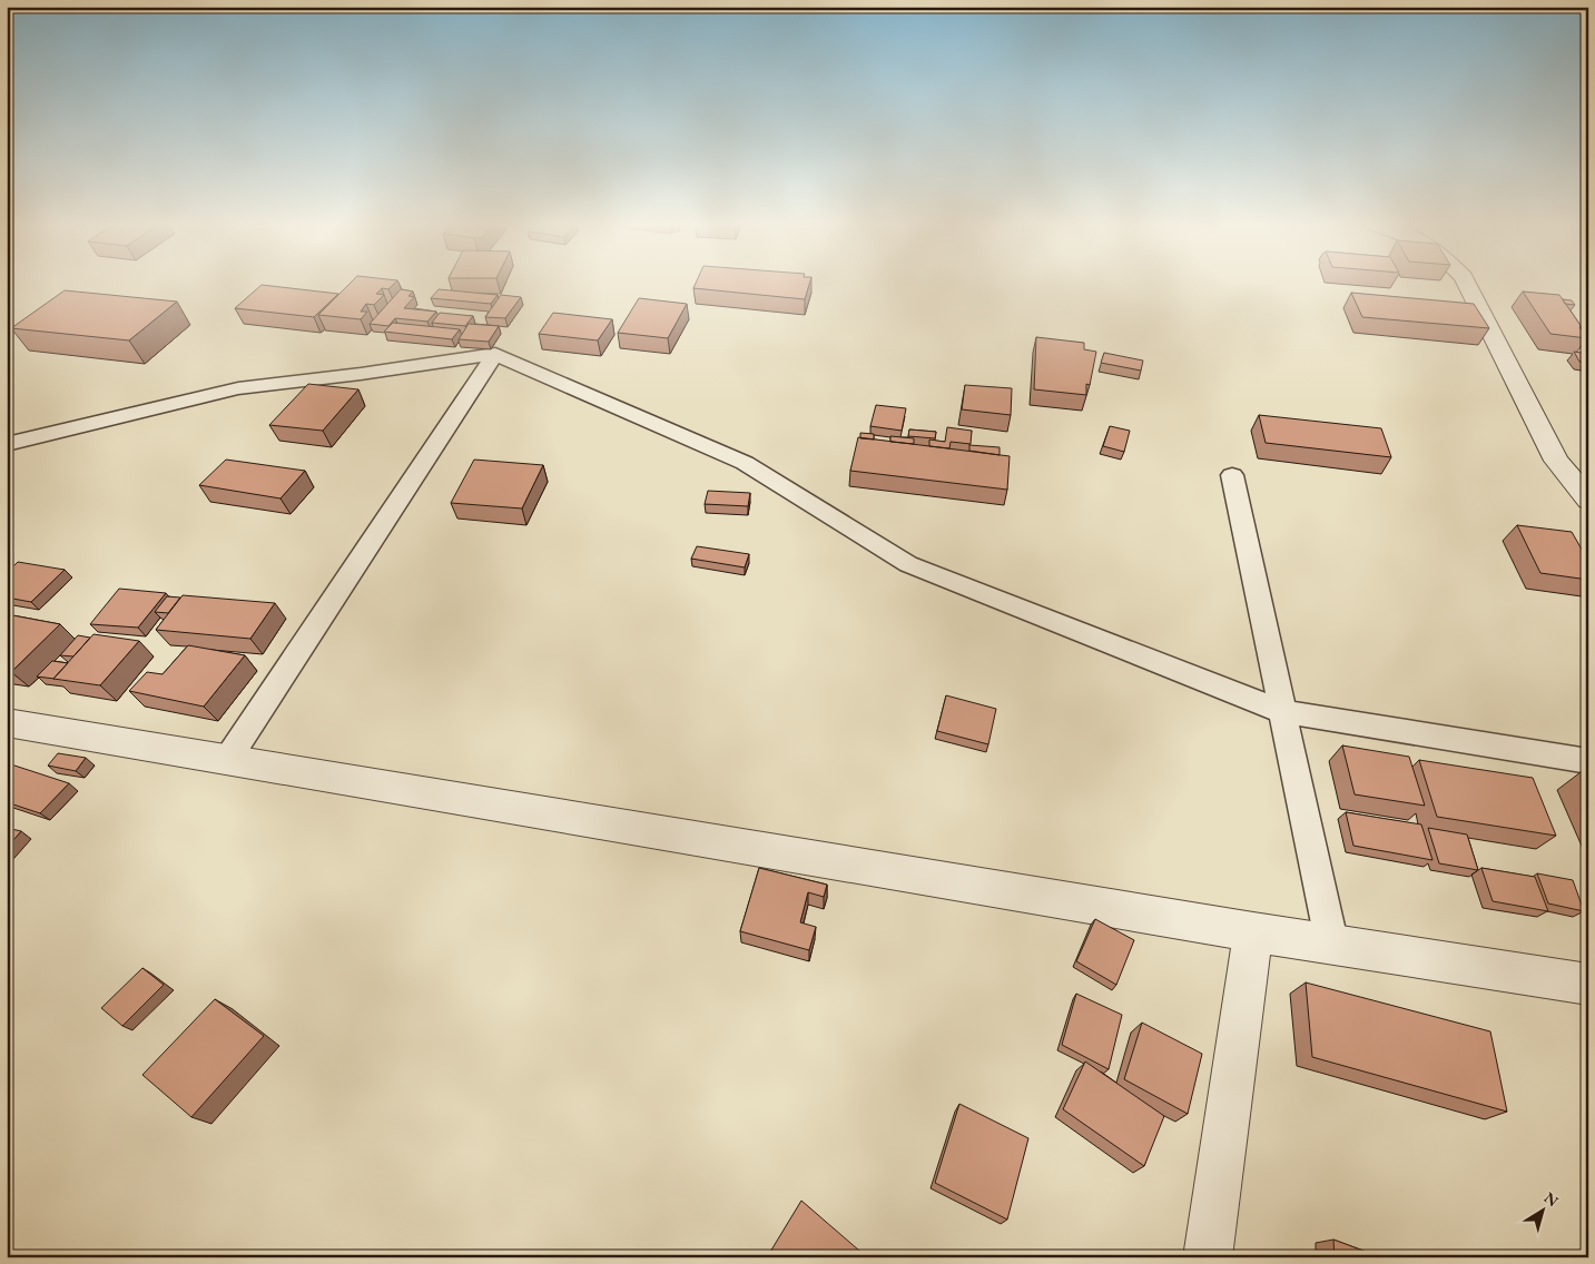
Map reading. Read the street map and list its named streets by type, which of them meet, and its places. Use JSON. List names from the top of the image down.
{
  "north": "top right"
}
